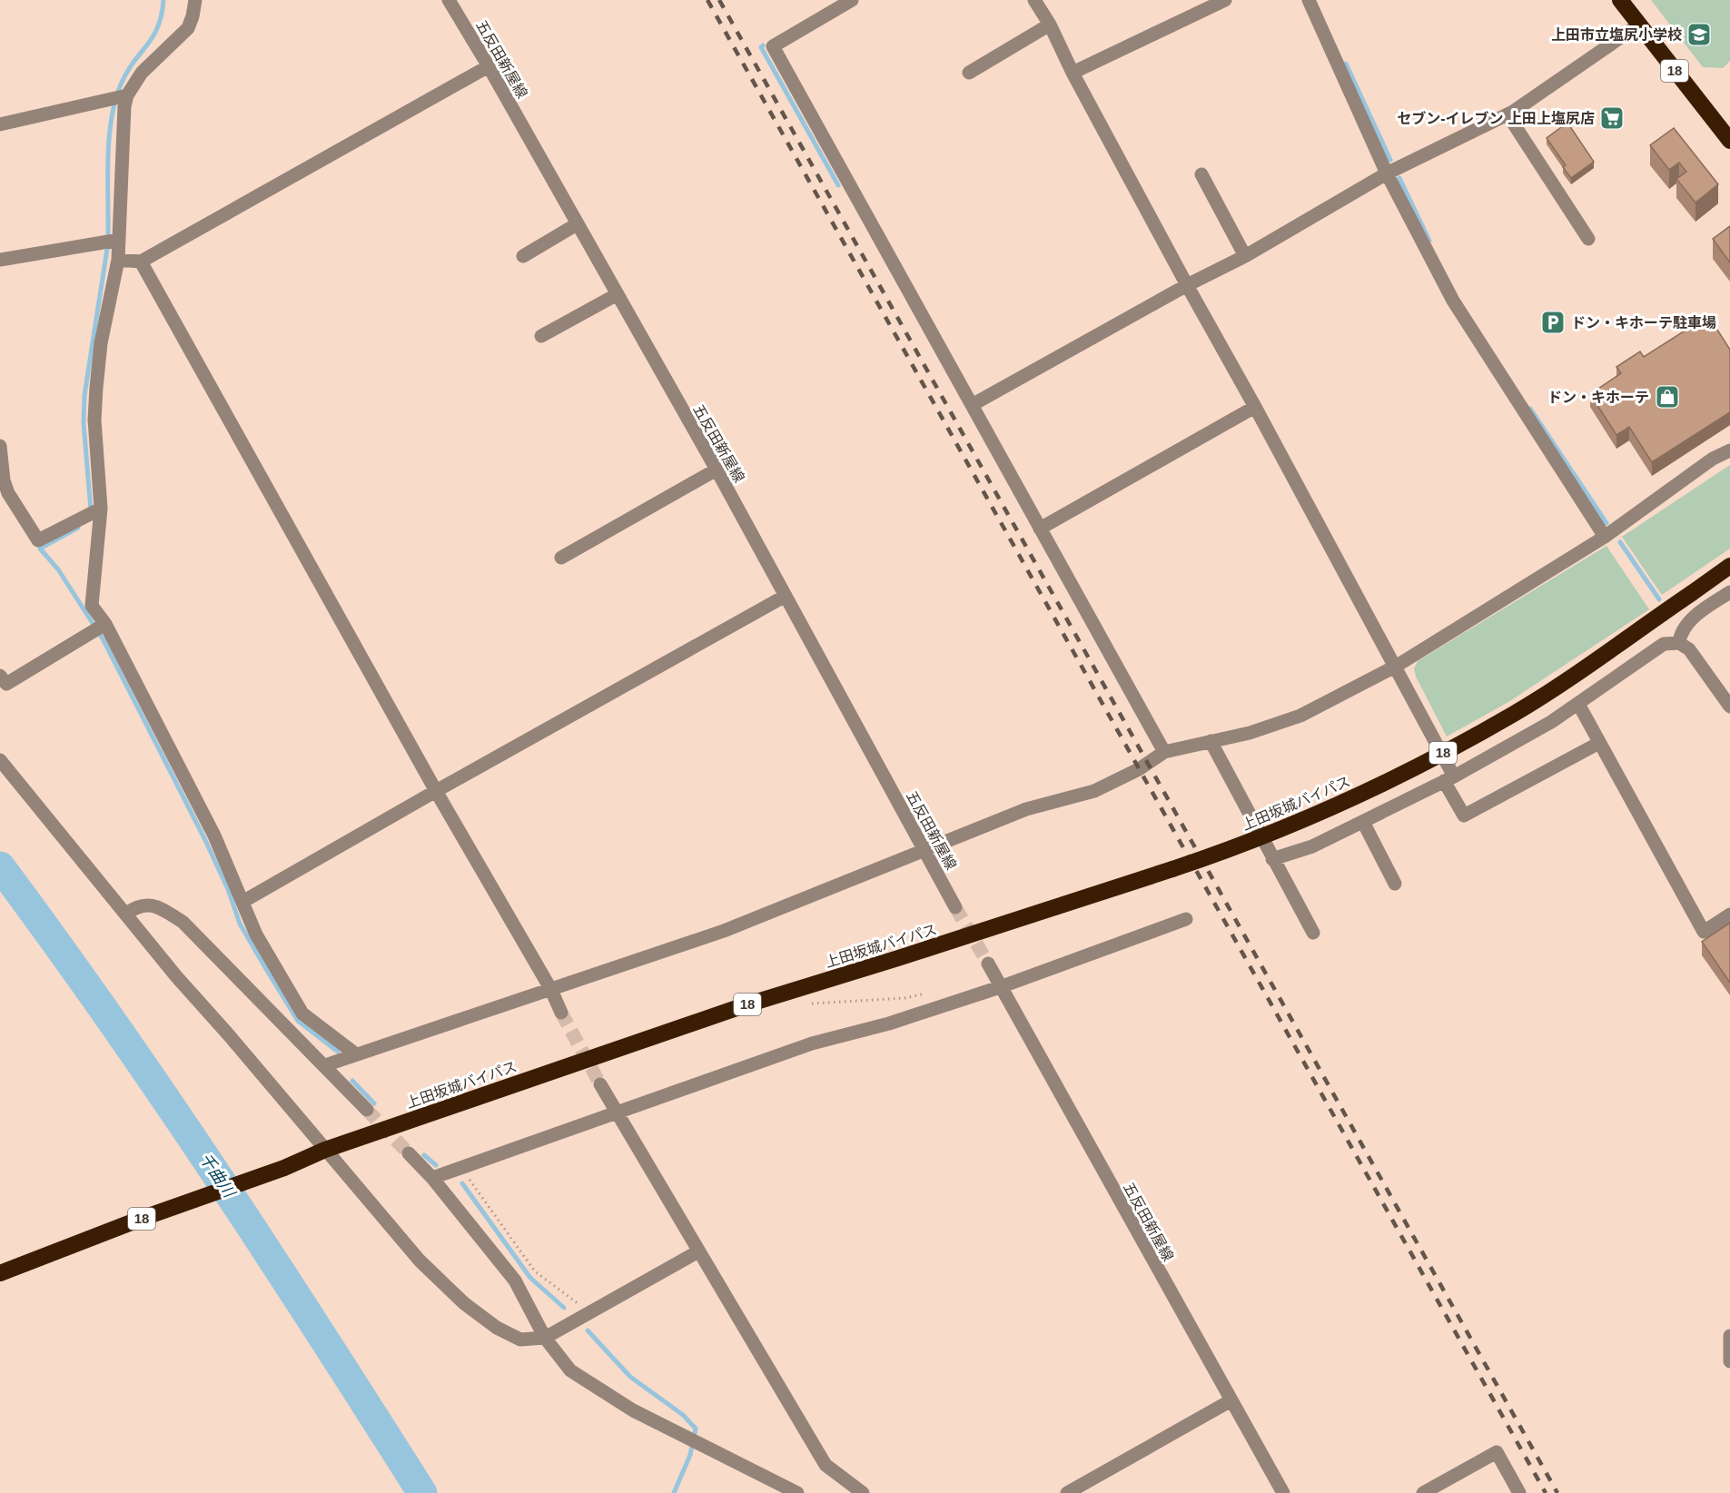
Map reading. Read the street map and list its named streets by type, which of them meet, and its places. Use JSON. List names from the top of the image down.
{
  "streets": {
    "highway": ["18", "上田坂城バイパス"],
    "street": ["五反田新屋線"]
  },
  "water": ["千曲川"],
  "places": {
    "school or university": ["上田市立塩尻小学校"],
    "supermarket": ["セブン-イレブン 上田上塩尻店"],
    "parking": ["ドン・キホーテ駐車場"],
    "shop": ["ドン・キホーテ"]
  }
}
